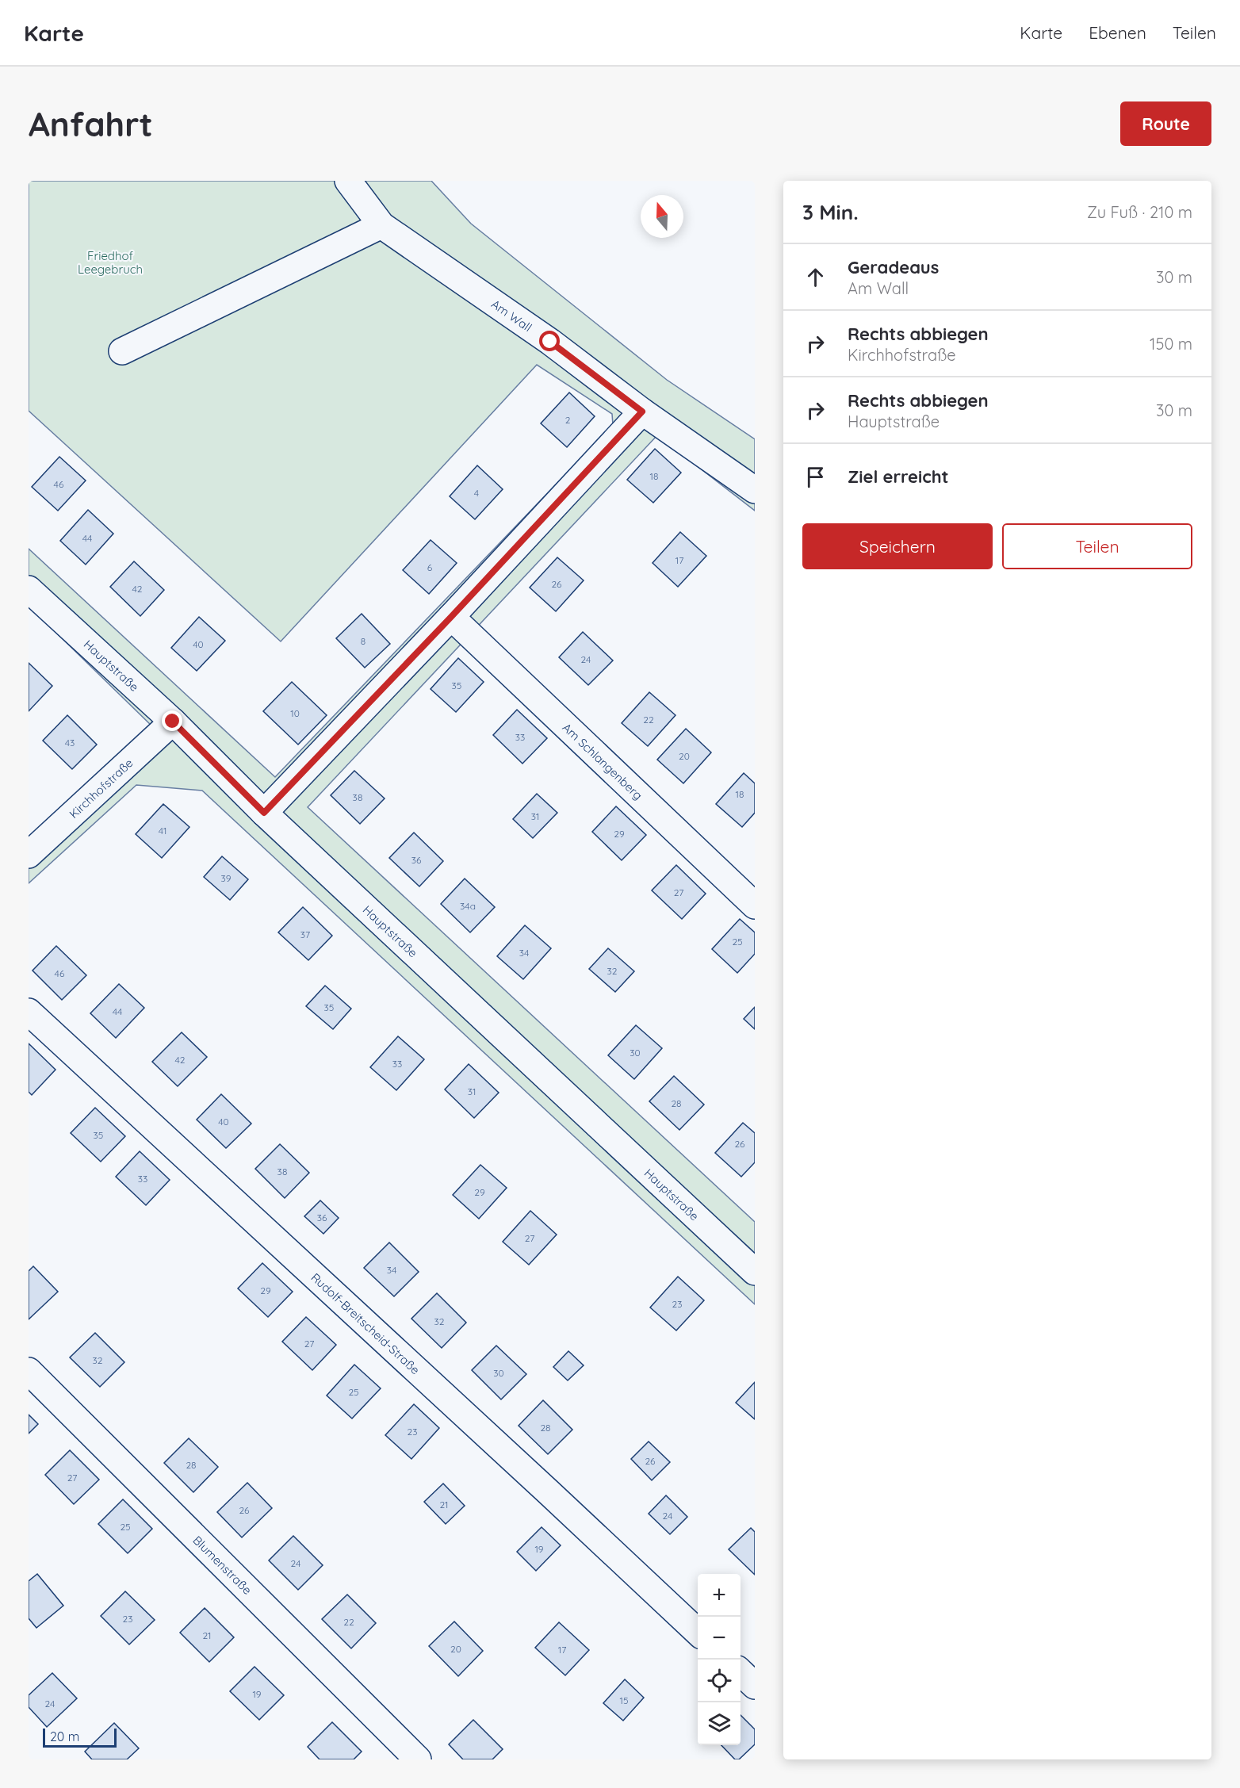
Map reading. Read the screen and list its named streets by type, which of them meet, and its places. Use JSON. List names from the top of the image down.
{
  "streets": {
    "street": [
      "Am Wall",
      "Hauptstraße",
      "Am Schlangenberg",
      "Kirchhofstraße",
      "Rudolf-Breitscheid-Straße",
      "Blumenstraße"
    ]
  },
  "crossings": [
    ["Hauptstraße", "Kirchhofstraße"]
  ],
  "parks": ["Friedhof Leegebruch"],
  "house_numbers": [
    "2",
    "18",
    "46",
    "4",
    "44",
    "17",
    "6",
    "26",
    "42",
    "8",
    "40",
    "24",
    "35",
    "10",
    "22",
    "33",
    "43",
    "20",
    "18",
    "38",
    "31",
    "41",
    "29",
    "36",
    "39",
    "27",
    "34a",
    "37",
    "25",
    "34",
    "32",
    "46",
    "35",
    "44",
    "30",
    "42",
    "33",
    "31",
    "28",
    "40",
    "35",
    "26",
    "38",
    "33",
    "29",
    "36",
    "27",
    "34",
    "29",
    "23",
    "32",
    "27",
    "32",
    "30",
    "25",
    "28",
    "23",
    "26",
    "28",
    "27",
    "21",
    "26",
    "24",
    "25",
    "19",
    "24",
    "23",
    "22",
    "21",
    "20",
    "17",
    "19",
    "15",
    "24"
  ],
  "scale_bar": "20 m",
  "north": "top",
  "page": {
    "header": "Karte",
    "nav": ["Karte", "Ebenen", "Teilen"],
    "buttons": [
      "Route",
      ["Speichern", "Teilen"]
    ],
    "title": "Anfahrt",
    "heading": ["3 Min.", "Zu Fuß · 210 m"],
    "list": [
      ["Geradeaus", "Am Wall", "30 m"],
      ["Rechts abbiegen", "Kirchhofstraße", "150 m"],
      ["Rechts abbiegen", "Hauptstraße", "30 m"],
      "Ziel erreicht"
    ],
    "map_buttons": ["+", "−"],
    "scale": "20 m"
  }
}
